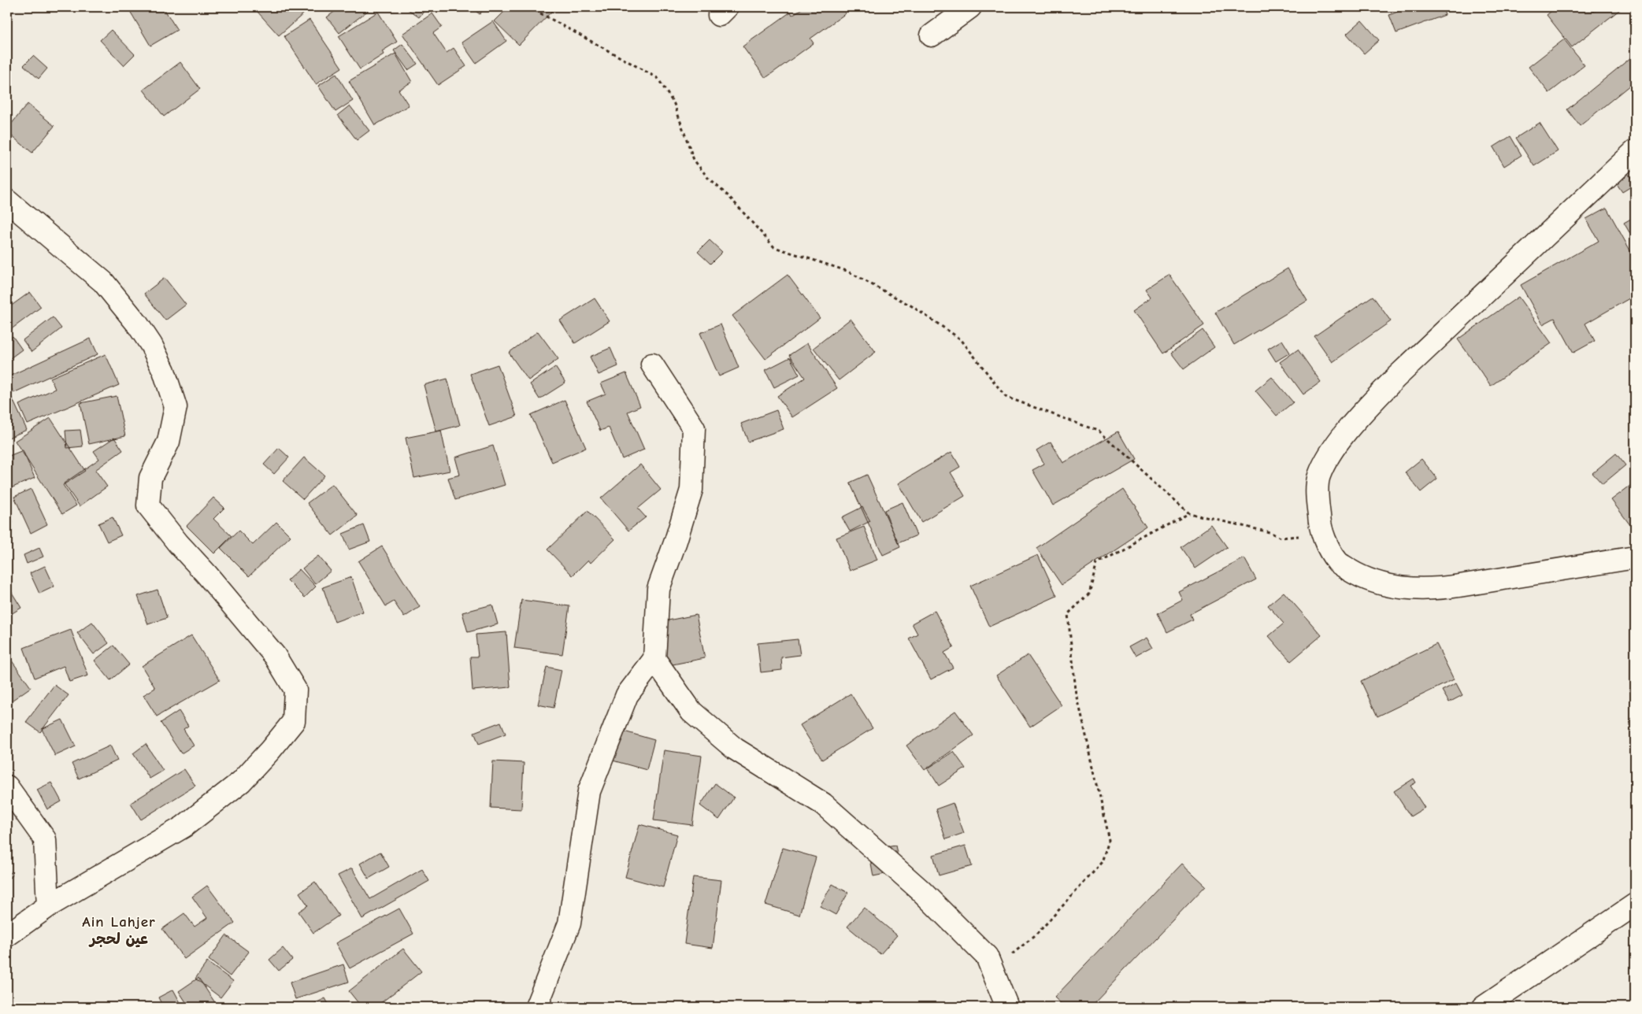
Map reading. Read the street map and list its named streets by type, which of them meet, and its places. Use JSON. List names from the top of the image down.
{
  "districts": ["Ain Lahjer عين لحجر"]
}
